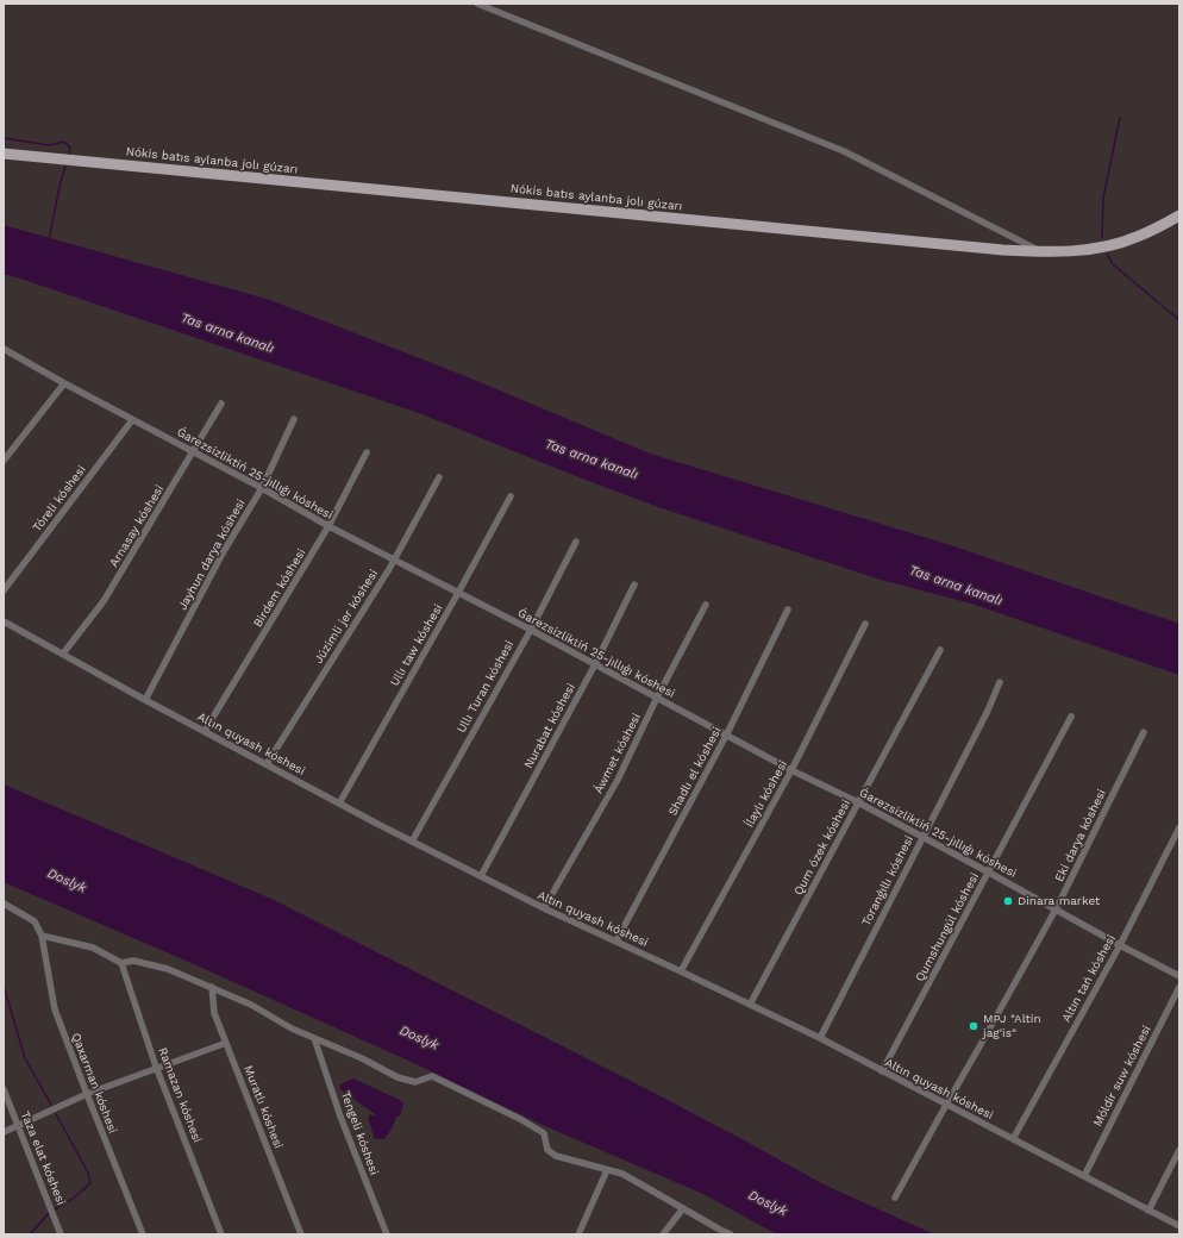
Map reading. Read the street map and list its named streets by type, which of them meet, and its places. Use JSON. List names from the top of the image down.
{
  "streets": {
    "main road": ["Nókis batıs aylanba jolı gúzarı"],
    "street": [
      "Ǵarezsizliktiń 25-jıllıǵı kóshesi",
      "Tóreli kóshesi",
      "Arnasay kóshesi",
      "Jayhun darya kóshesi",
      "Birdem kóshesi",
      "Júzimli jer kóshesi",
      "Ullı taw kóshesi",
      "Ullı Turan kóshesi",
      "Nurabat kóshesi",
      "Altın quyash kóshesi",
      "Áwmet kóshesi",
      "Shadlı el kóshesi",
      "Ílaylı kóshesi",
      "Eki darya kóshesi",
      "Qum ózek kóshesi",
      "Toranǵıllı kóshesi",
      "Qumshungúl kóshesi",
      "Altın tań kóshesi",
      "Móldir suw kóshesi",
      "Qaxarman kóshesi",
      "Ramazan kóshesi",
      "Muratlı kóshesi",
      "Tengeli kóshesi",
      "Taza elat kóshesi"
    ]
  },
  "crossings": [
    ["Ǵarezsizliktiń 25-jıllıǵı kóshesi", "Tóreli kóshesi"],
    ["Ǵarezsizliktiń 25-jıllıǵı kóshesi", "Arnasay kóshesi"],
    ["Ǵarezsizliktiń 25-jıllıǵı kóshesi", "Jayhun darya kóshesi"],
    ["Ǵarezsizliktiń 25-jıllıǵı kóshesi", "Birdem kóshesi"],
    ["Ǵarezsizliktiń 25-jıllıǵı kóshesi", "Júzimli jer kóshesi"],
    ["Ǵarezsizliktiń 25-jıllıǵı kóshesi", "Ullı taw kóshesi"],
    ["Ǵarezsizliktiń 25-jıllıǵı kóshesi", "Ullı Turan kóshesi"],
    ["Ǵarezsizliktiń 25-jıllıǵı kóshesi", "Nurabat kóshesi"],
    ["Ǵarezsizliktiń 25-jıllıǵı kóshesi", "Áwmet kóshesi"],
    ["Ǵarezsizliktiń 25-jıllıǵı kóshesi", "Shadlı el kóshesi"],
    ["Ǵarezsizliktiń 25-jıllıǵı kóshesi", "Ílaylı kóshesi"],
    ["Ǵarezsizliktiń 25-jıllıǵı kóshesi", "Eki darya kóshesi"],
    ["Ǵarezsizliktiń 25-jıllıǵı kóshesi", "Qum ózek kóshesi"],
    ["Ǵarezsizliktiń 25-jıllıǵı kóshesi", "Toranǵıllı kóshesi"],
    ["Ǵarezsizliktiń 25-jıllıǵı kóshesi", "Qumshungúl kóshesi"],
    ["Ǵarezsizliktiń 25-jıllıǵı kóshesi", "Altın tań kóshesi"],
    ["Arnasay kóshesi", "Altın quyash kóshesi"],
    ["Jayhun darya kóshesi", "Altın quyash kóshesi"],
    ["Birdem kóshesi", "Altın quyash kóshesi"],
    ["Júzimli jer kóshesi", "Altın quyash kóshesi"],
    ["Ullı taw kóshesi", "Altın quyash kóshesi"],
    ["Ullı Turan kóshesi", "Altın quyash kóshesi"],
    ["Nurabat kóshesi", "Altın quyash kóshesi"],
    ["Altın quyash kóshesi", "Áwmet kóshesi"],
    ["Altın quyash kóshesi", "Shadlı el kóshesi"],
    ["Altın quyash kóshesi", "Ílaylı kóshesi"],
    ["Altın quyash kóshesi", "Eki darya kóshesi"],
    ["Altın quyash kóshesi", "Qum ózek kóshesi"],
    ["Altın quyash kóshesi", "Toranǵıllı kóshesi"],
    ["Altın quyash kóshesi", "Qumshungúl kóshesi"],
    ["Altın quyash kóshesi", "Altın tań kóshesi"],
    ["Altın quyash kóshesi", "Móldir suw kóshesi"]
  ],
  "water": ["Tas arna kanalı", "Doslyk"],
  "places": ["Dinara market", "MPJ \"Altin jag'is\""]
}
